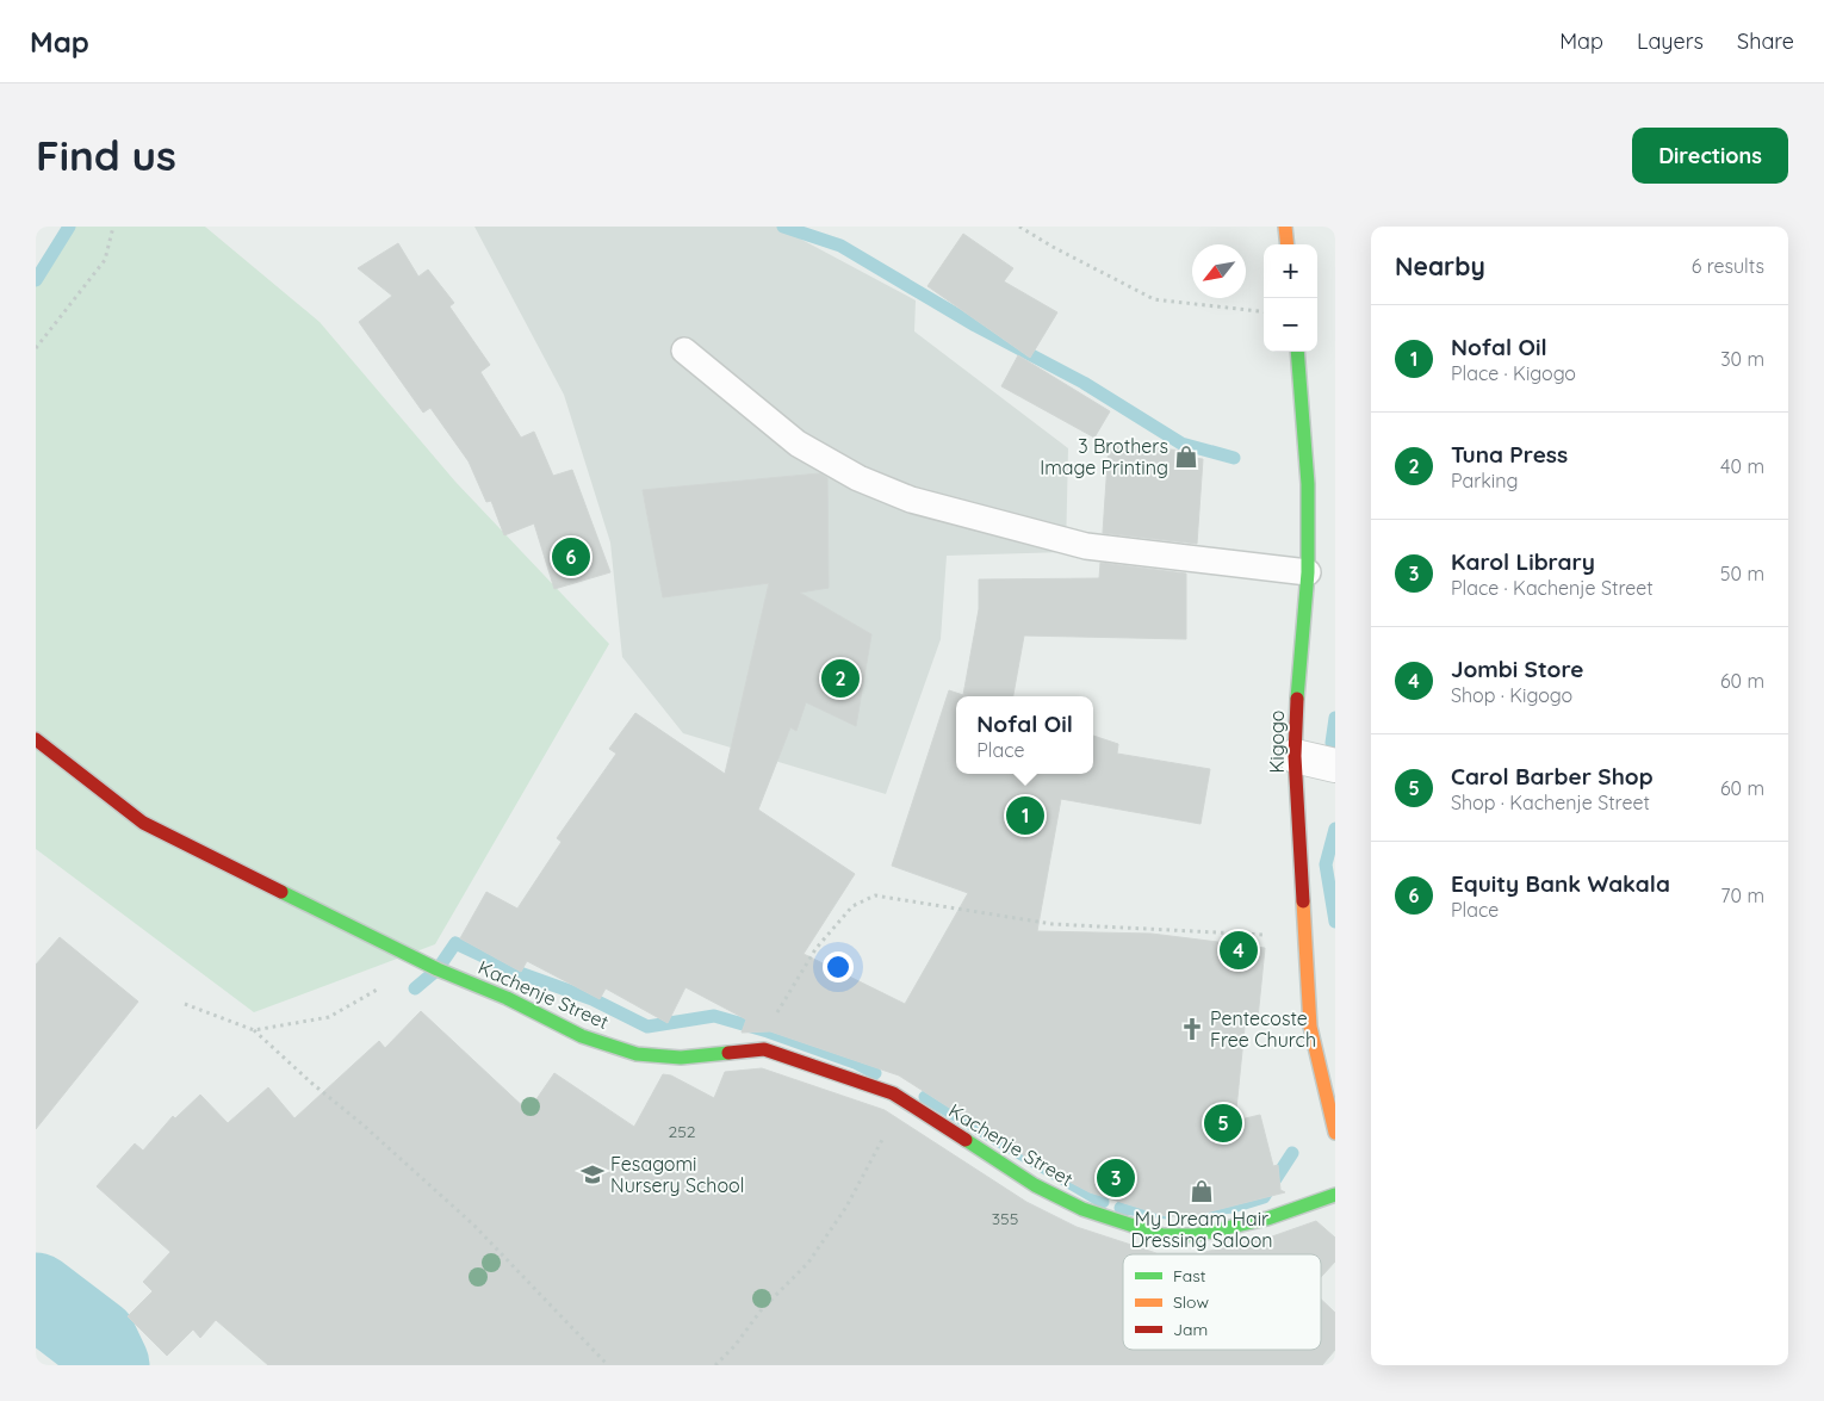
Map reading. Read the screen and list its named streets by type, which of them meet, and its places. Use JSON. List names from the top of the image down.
{
  "streets": {
    "street": ["Kigogo", "Kachenje Street"]
  },
  "places": {
    "shop": ["3 Brothers Image Printing", "My Dream Hair Dressing Saloon"],
    "church": ["Pentecoste Free Church"],
    "school or university": ["Fesagomi Nursery School"]
  },
  "house_numbers": ["252", "355"],
  "legend": ["Fast", "Slow", "Jam"],
  "north": "bottom left",
  "page": {
    "header": "Map",
    "nav": ["Map", "Layers", "Share"],
    "buttons": "Directions",
    "title": "Find us",
    "heading": ["Nearby", "6 results"],
    "map_buttons": ["+", "−"],
    "list": [
      {
        "mark": "1",
        "name": "Nofal Oil",
        "note": "Place · Kigogo",
        "value": "30 m"
      },
      {
        "mark": "2",
        "name": "Tuna Press",
        "note": "Parking",
        "value": "40 m"
      },
      {
        "mark": "3",
        "name": "Karol Library",
        "note": "Place · Kachenje Street",
        "value": "50 m"
      },
      {
        "mark": "4",
        "name": "Jombi Store",
        "note": "Shop · Kigogo",
        "value": "60 m"
      },
      {
        "mark": "5",
        "name": "Carol Barber Shop",
        "note": "Shop · Kachenje Street",
        "value": "60 m"
      },
      {
        "mark": "6",
        "name": "Equity Bank Wakala",
        "note": "Place",
        "value": "70 m"
      }
    ],
    "pins": [
      "6",
      "2",
      "1",
      "4",
      "5",
      "3"
    ],
    "popup": ["Nofal Oil", "Place"]
  }
}
